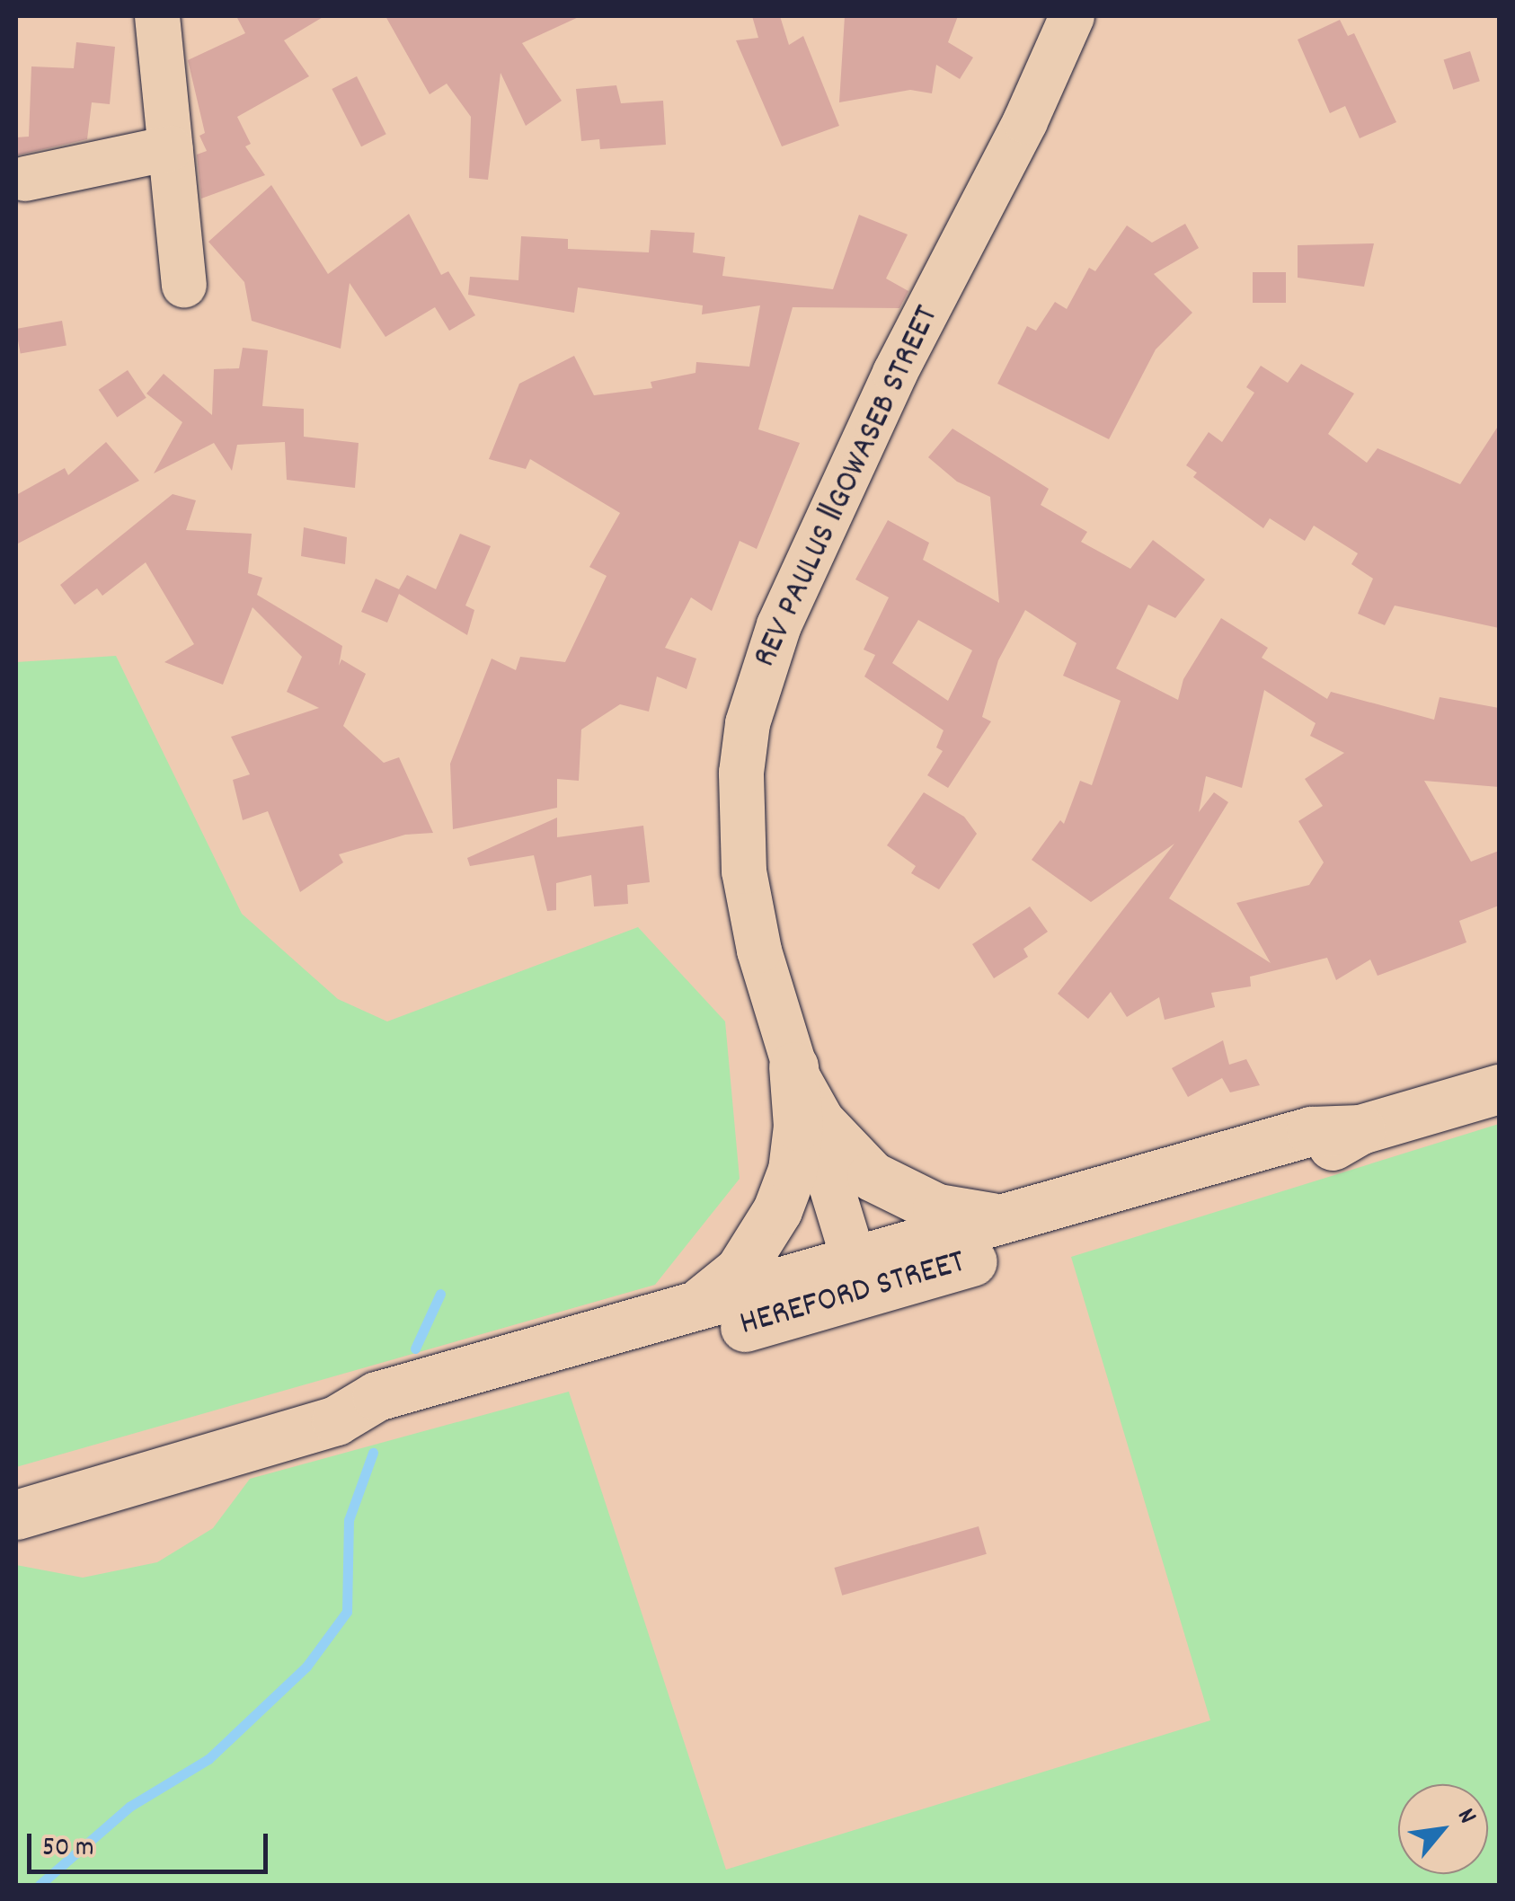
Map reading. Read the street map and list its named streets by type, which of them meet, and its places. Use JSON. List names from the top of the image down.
{
  "streets": {
    "main road": ["HEREFORD STREET"],
    "street": ["REV PAULUS ǁGOWASEB STREET"]
  },
  "crossings": [
    ["REV PAULUS ǁGOWASEB STREET", "HEREFORD STREET"]
  ],
  "scale_bar": "50 m",
  "north": "top right"
}
